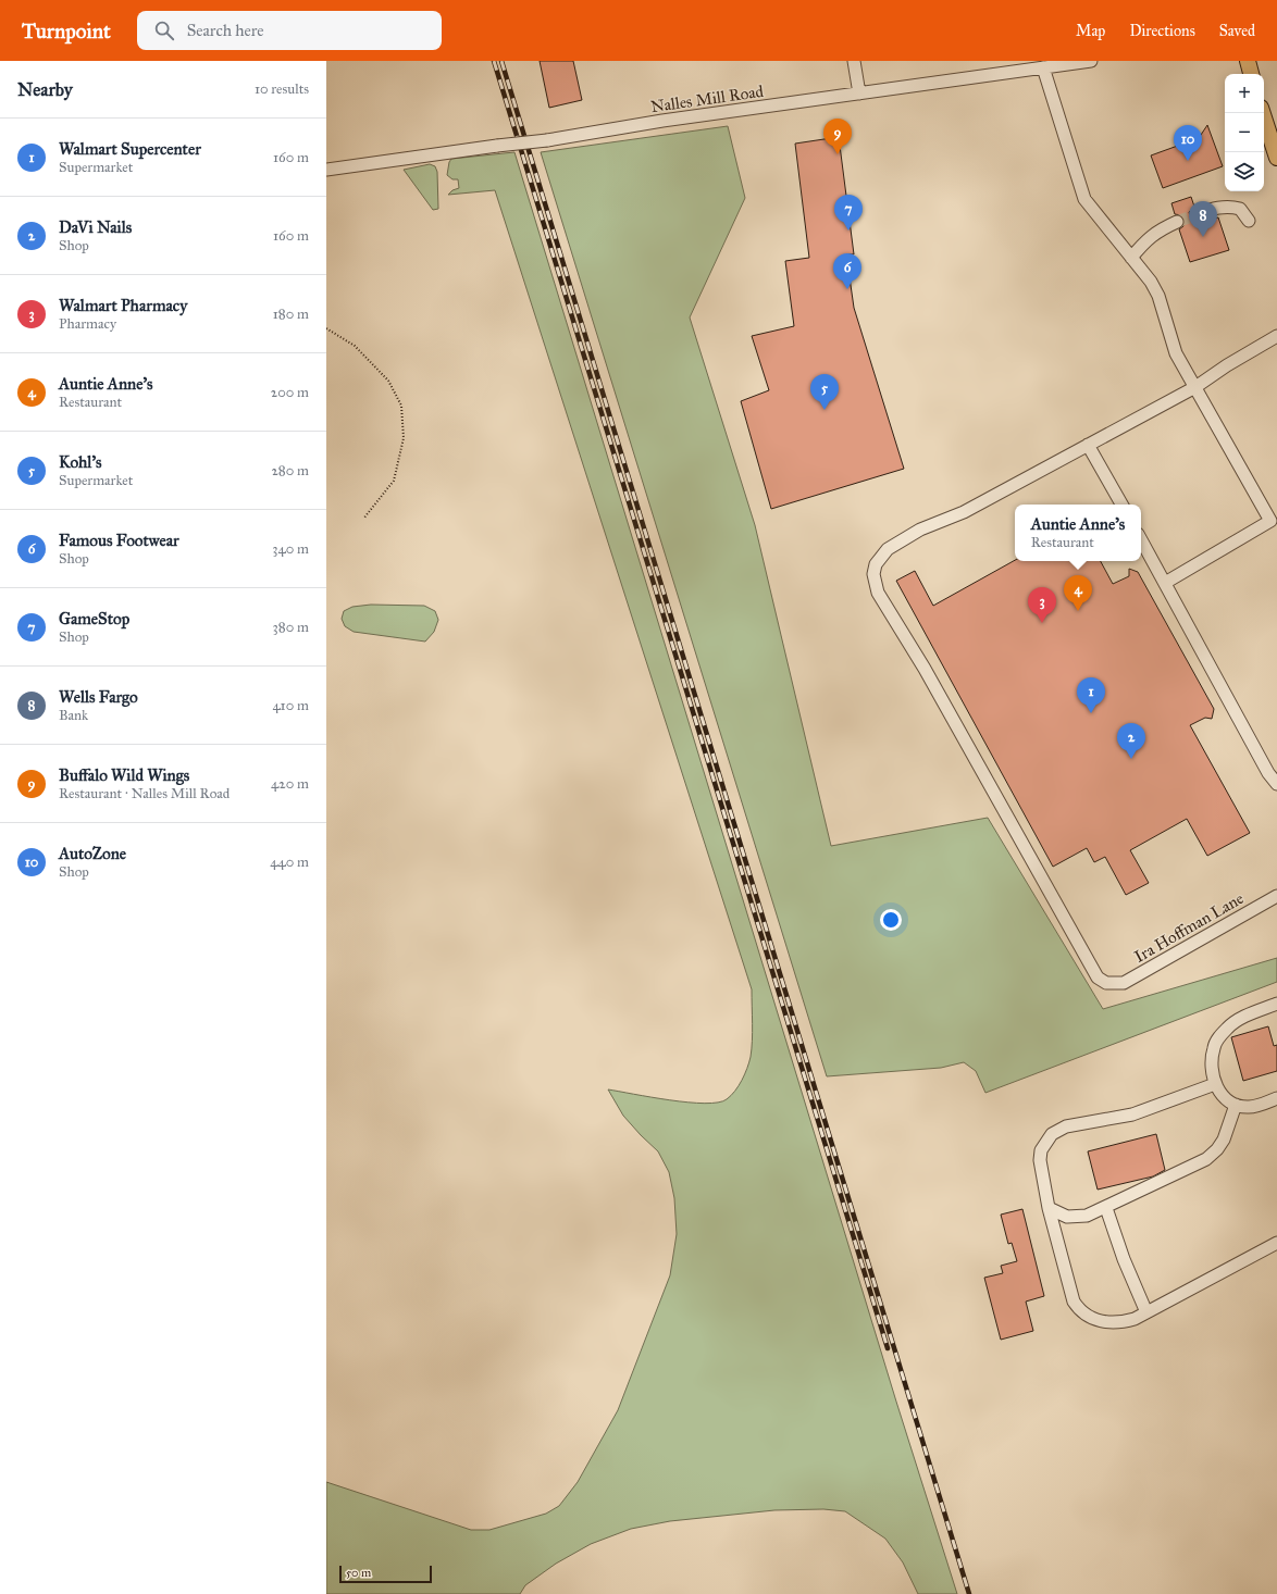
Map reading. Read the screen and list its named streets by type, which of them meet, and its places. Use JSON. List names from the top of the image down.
{
  "streets": {
    "street": ["Nalles Mill Road", "Ira Hoffman Lane"]
  },
  "scale_bar": "50 m",
  "page": {
    "header": "Turnpoint",
    "search": "Search here",
    "nav": ["Map", "Directions", "Saved"],
    "heading": ["Nearby", "10 results"],
    "map_buttons": ["+", "−"],
    "list": [
      {
        "mark": "1",
        "name": "Walmart Supercenter",
        "note": "Supermarket",
        "value": "160 m"
      },
      {
        "mark": "2",
        "name": "DaVi Nails",
        "note": "Shop",
        "value": "160 m"
      },
      {
        "mark": "3",
        "name": "Walmart Pharmacy",
        "note": "Pharmacy",
        "value": "180 m"
      },
      {
        "mark": "4",
        "name": "Auntie Anne's",
        "note": "Restaurant",
        "value": "200 m"
      },
      {
        "mark": "5",
        "name": "Kohl's",
        "note": "Supermarket",
        "value": "280 m"
      },
      {
        "mark": "6",
        "name": "Famous Footwear",
        "note": "Shop",
        "value": "340 m"
      },
      {
        "mark": "7",
        "name": "GameStop",
        "note": "Shop",
        "value": "380 m"
      },
      {
        "mark": "8",
        "name": "Wells Fargo",
        "note": "Bank",
        "value": "410 m"
      },
      {
        "mark": "9",
        "name": "Buffalo Wild Wings",
        "note": "Restaurant · Nalles Mill Road",
        "value": "420 m"
      },
      {
        "mark": "10",
        "name": "AutoZone",
        "note": "Shop",
        "value": "440 m"
      }
    ],
    "pins": [
      "9",
      "10",
      "7",
      "8",
      "6",
      "5",
      "4",
      "3",
      "1",
      "2"
    ],
    "popup": ["Auntie Anne's", "Restaurant"],
    "scale": "50 m"
  }
}
